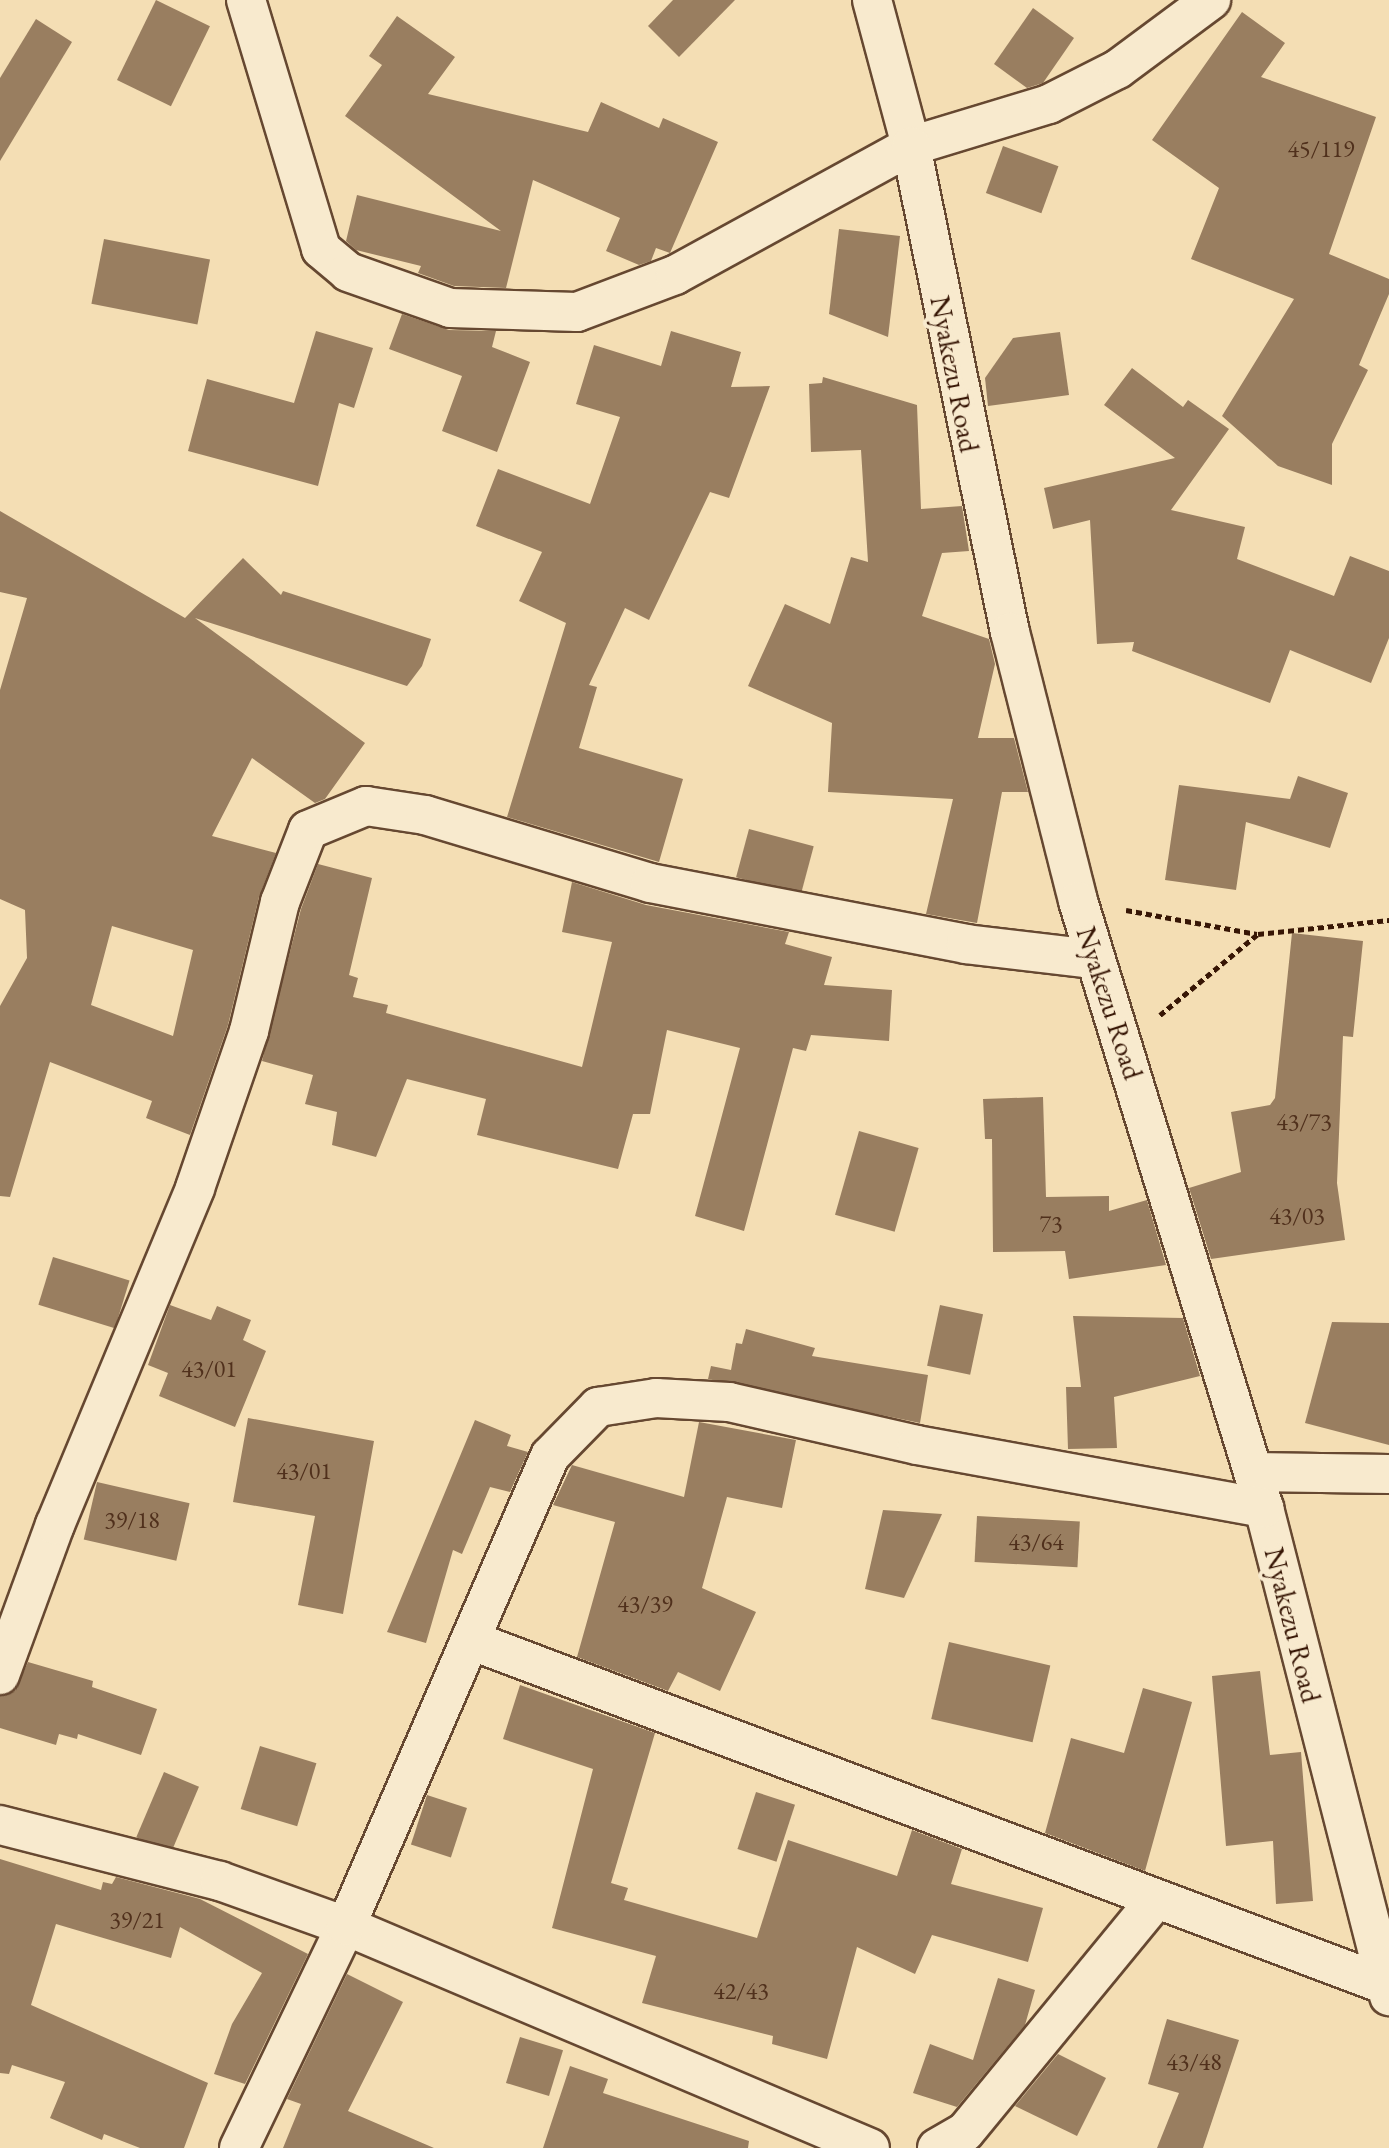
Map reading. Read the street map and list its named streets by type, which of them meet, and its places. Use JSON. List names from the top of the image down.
{
  "streets": {
    "street": ["Nyakezu Road"]
  },
  "house_numbers": [
    "45/119",
    "43/73",
    "43/03",
    "73",
    "43/01",
    "43/01",
    "39/18",
    "43/64",
    "43/39",
    "39/21",
    "42/43",
    "43/48"
  ]
}
